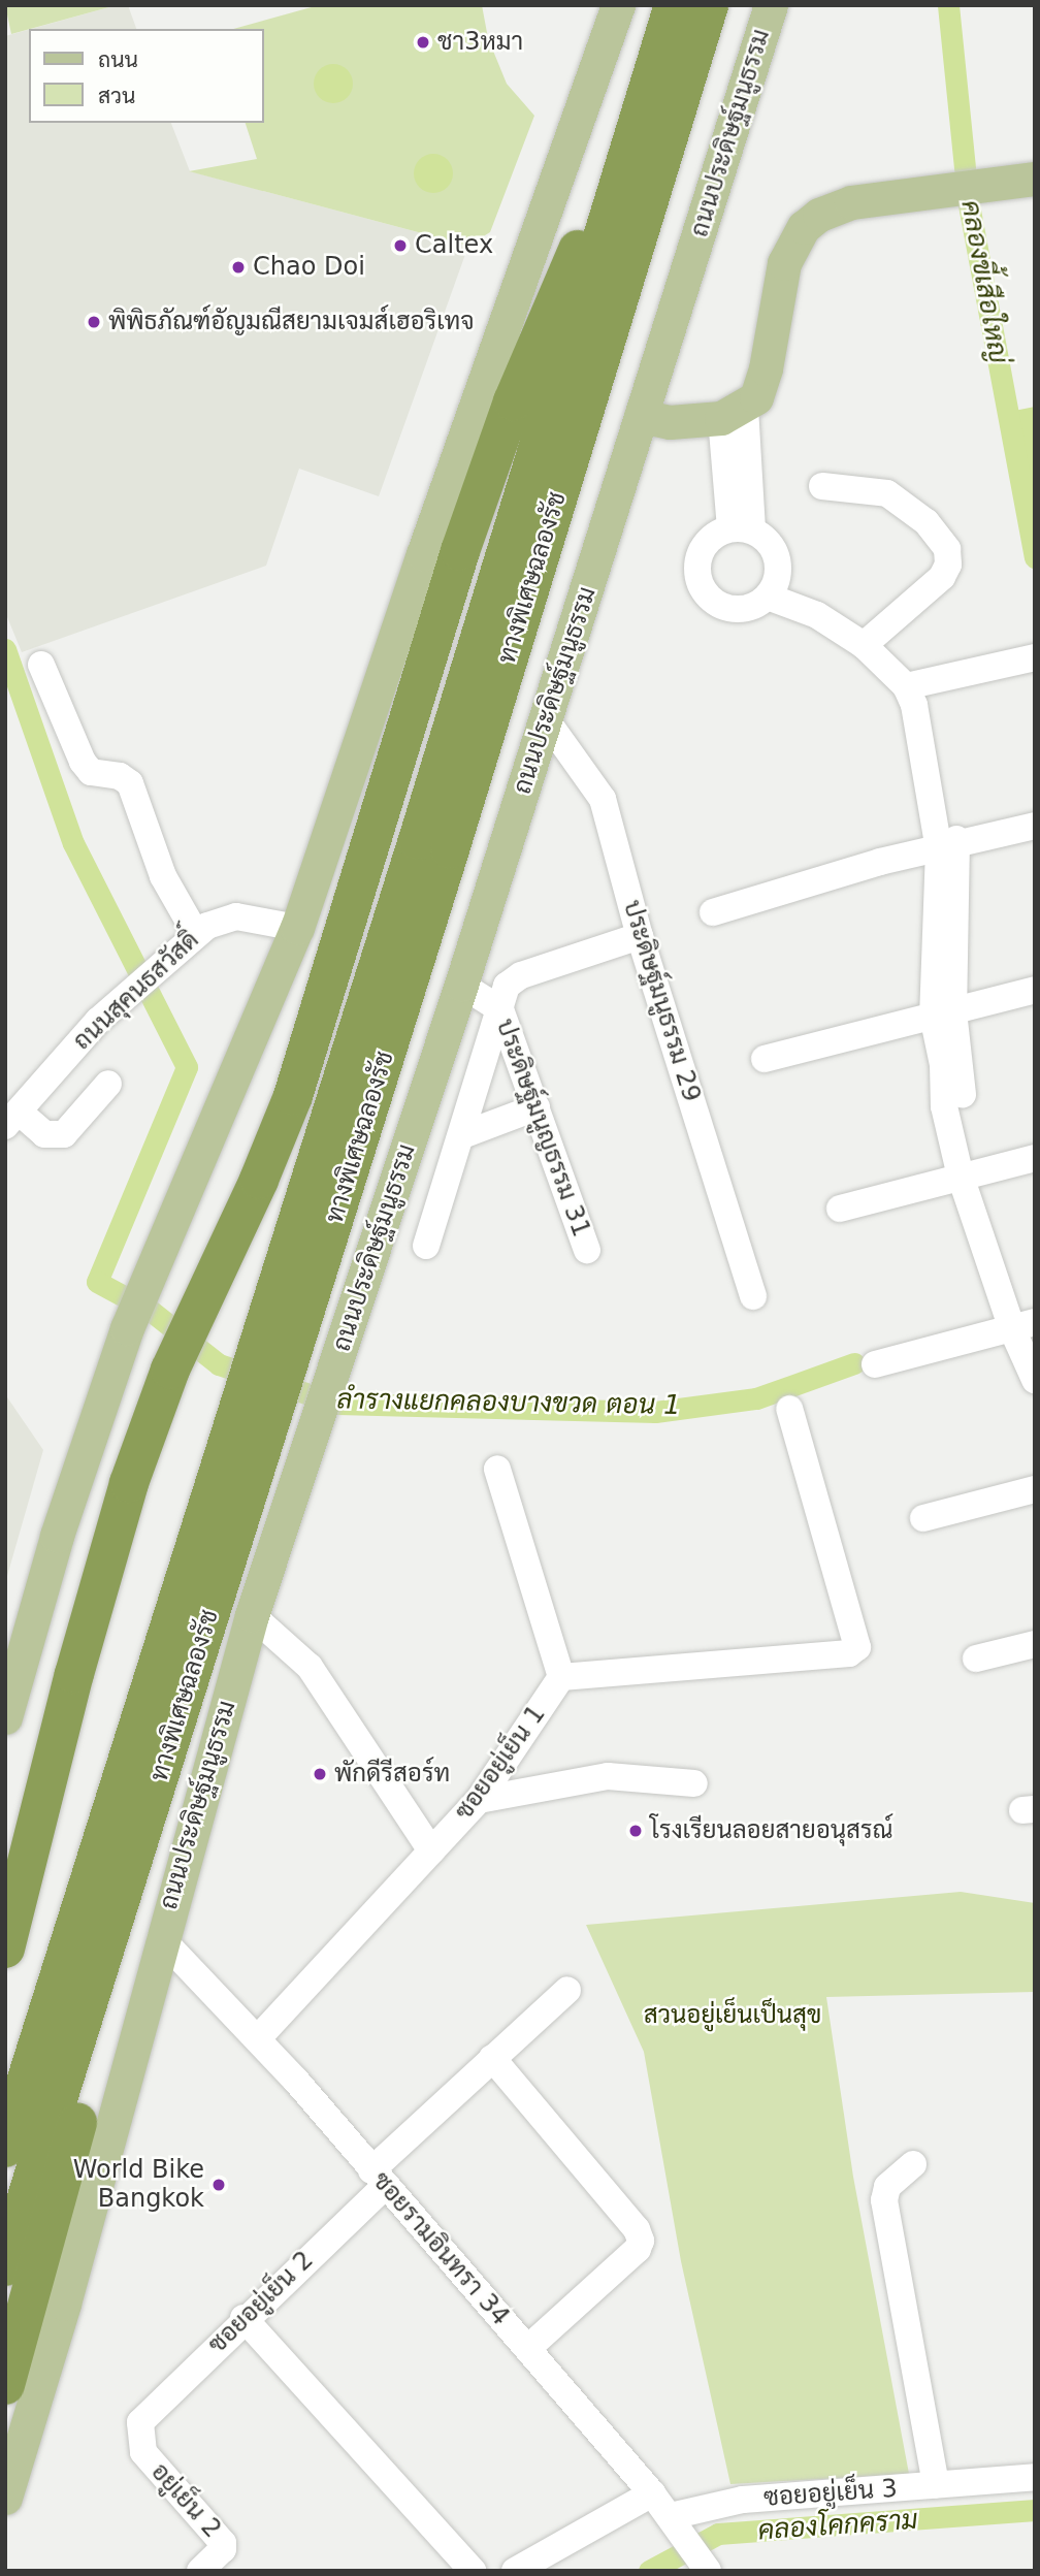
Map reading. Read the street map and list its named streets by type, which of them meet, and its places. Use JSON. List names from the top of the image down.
{
  "streets": {
    "highway": ["ทางพิเศษฉลองรัช"],
    "main road": ["ถนนประดิษฐ์มนูธรรม"],
    "street": [
      "ถนนสุคนธสวัสดิ์",
      "ประดิษฐ์มนูธรรม 29",
      "ประดิษฐ์มนูญธรรม 31",
      "ซอยอยู่เย็น 1",
      "ซอยรามอินทรา 34",
      "ซอยอยู่เย็น 2",
      "ซอยอยู่เย็น 3",
      "อยู่เย็น 2"
    ]
  },
  "crossings": [
    ["ถนนประดิษฐ์มนูธรรม", "ประดิษฐ์มนูธรรม 29"],
    ["ถนนประดิษฐ์มนูธรรม", "ประดิษฐ์มนูญธรรม 31"],
    ["ถนนประดิษฐ์มนูธรรม", "ซอยรามอินทรา 34"],
    ["ซอยอยู่เย็น 1", "ซอยรามอินทรา 34"],
    ["ซอยรามอินทรา 34", "ซอยอยู่เย็น 2"],
    ["ซอยรามอินทรา 34", "ซอยอยู่เย็น 3"],
    ["ซอยอยู่เย็น 2", "อยู่เย็น 2"]
  ],
  "water": ["คลองขี้เสือใหญ่", "ลำรางแยกคลองบางขวด ตอน 1", "คลองโคกคราม"],
  "parks": ["สวนอยู่เย็นเป็นสุข"],
  "places": [
    "ชา3หมา",
    "Caltex",
    "Chao Doi",
    "พิพิธภัณฑ์อัญมณีสยามเจมส์เฮอริเทจ",
    "พักดีรีสอร์ท",
    "โรงเรียนลอยสายอนุสรณ์",
    "World Bike Bangkok"
  ],
  "legend": ["ถนน", "สวน"]
}
